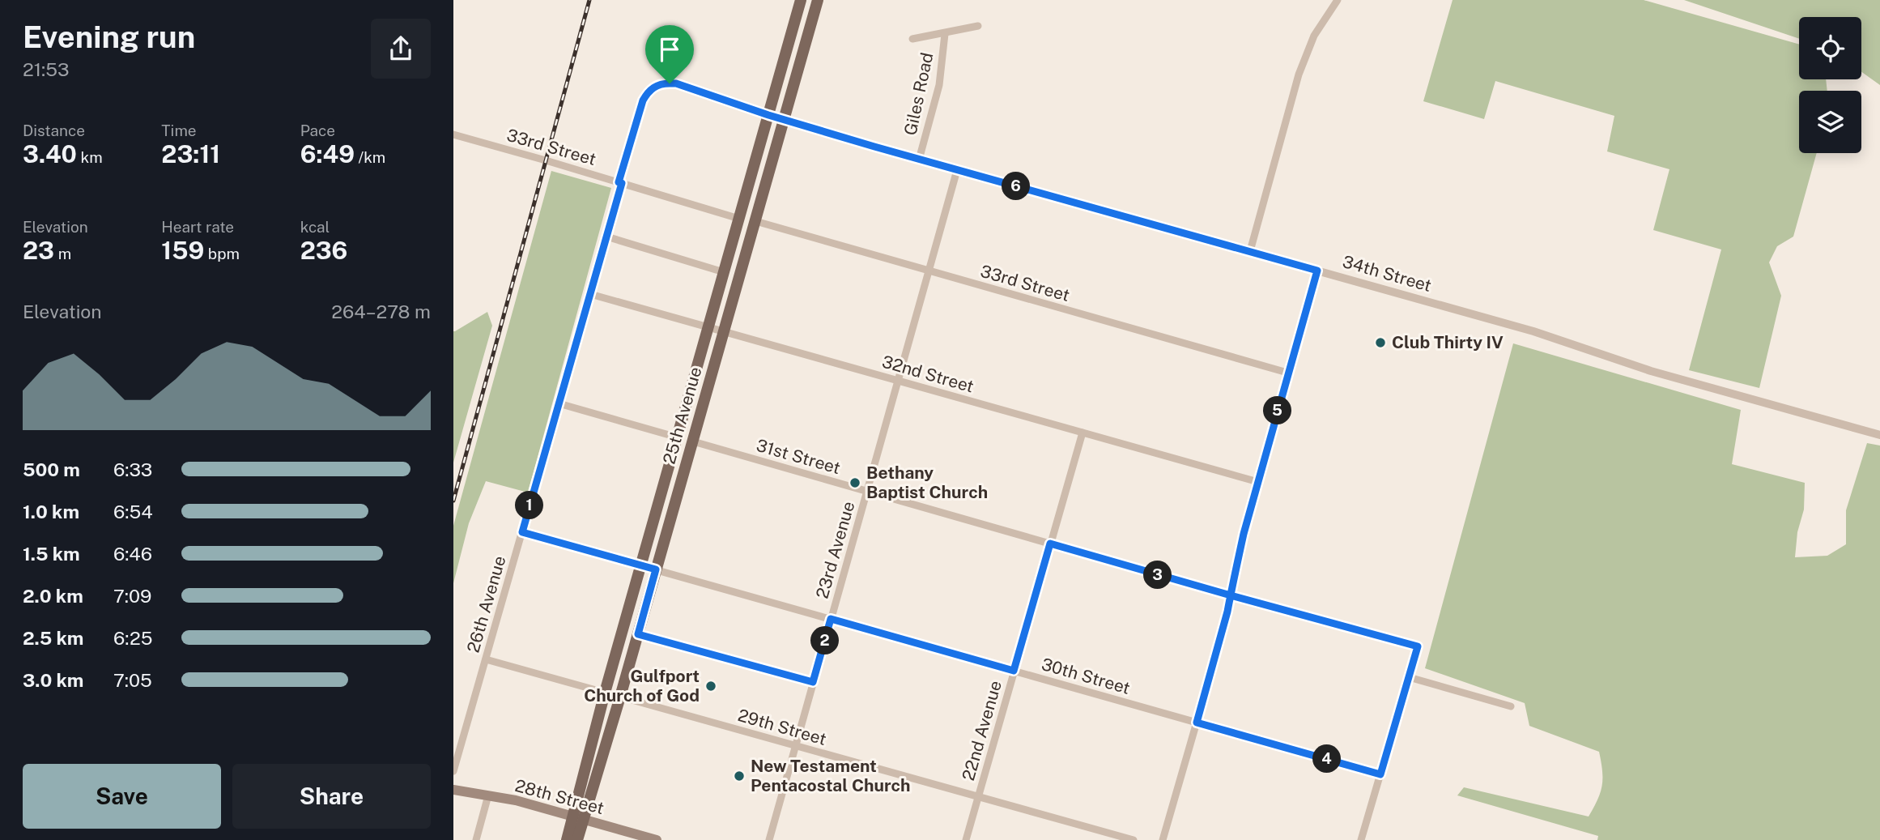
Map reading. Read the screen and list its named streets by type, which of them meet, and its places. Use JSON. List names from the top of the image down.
{
  "streets": {
    "main road": ["25th Avenue", "28th Street"],
    "street": [
      "Giles Road",
      "33rd Street",
      "34th Street",
      "32nd Street",
      "31st Street",
      "23rd Avenue",
      "26th Avenue",
      "30th Street",
      "29th Street",
      "22nd Avenue"
    ]
  },
  "crossings": [
    ["Giles Road", "34th Street"],
    ["33rd Street", "25th Avenue"],
    ["33rd Street", "23rd Avenue"],
    ["33rd Street", "26th Avenue"],
    ["34th Street", "25th Avenue"],
    ["34th Street", "23rd Avenue"],
    ["34th Street", "26th Avenue"],
    ["32nd Street", "25th Avenue"],
    ["32nd Street", "23rd Avenue"],
    ["32nd Street", "26th Avenue"],
    ["32nd Street", "22nd Avenue"],
    ["25th Avenue", "31st Street"],
    ["25th Avenue", "30th Street"],
    ["25th Avenue", "29th Street"],
    ["25th Avenue", "28th Street"],
    ["31st Street", "23rd Avenue"],
    ["31st Street", "22nd Avenue"],
    ["23rd Avenue", "30th Street"],
    ["23rd Avenue", "29th Street"],
    ["26th Avenue", "30th Street"],
    ["30th Street", "22nd Avenue"],
    ["29th Street", "22nd Avenue"]
  ],
  "places": [
    "Club Thirty IV",
    "Bethany Baptist Church",
    "Gulfport Church of God",
    "New Testament Pentacostal Church"
  ],
  "page": {
    "heading": ["Evening run", "21:53"],
    "stats": [
      ["Distance", "3.40 km"],
      ["Time", "23:11"],
      ["Pace", "6:49 /km"],
      ["Elevation", "23 m"],
      ["Heart rate", "159 bpm"],
      ["kcal", "236"]
    ],
    "pins": [
      "6",
      "5",
      "1",
      "3",
      "2",
      "4"
    ],
    "chart": ["Elevation", "264–278 m"],
    "list": [
      {
        "name": "500 m",
        "note": "6:33"
      },
      {
        "name": "1.0 km",
        "note": "6:54"
      },
      {
        "name": "1.5 km",
        "note": "6:46"
      },
      {
        "name": "2.0 km",
        "note": "7:09"
      },
      {
        "name": "2.5 km",
        "note": "6:25"
      },
      {
        "name": "3.0 km",
        "note": "7:05"
      }
    ],
    "buttons": ["Save", "Share"]
  }
}
